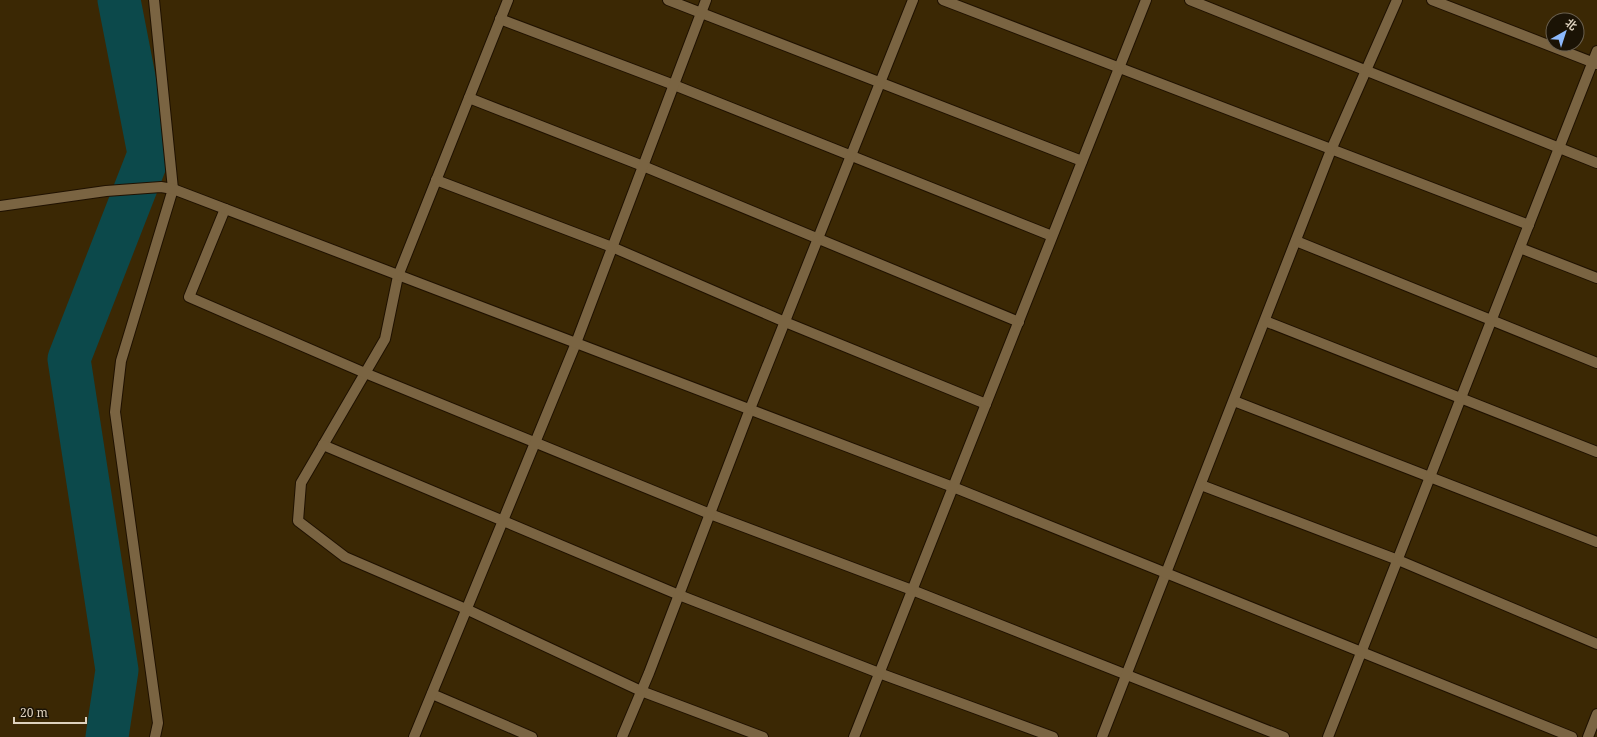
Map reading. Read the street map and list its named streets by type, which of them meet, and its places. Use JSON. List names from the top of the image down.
{
  "scale_bar": "20 m",
  "north": "top right"
}
